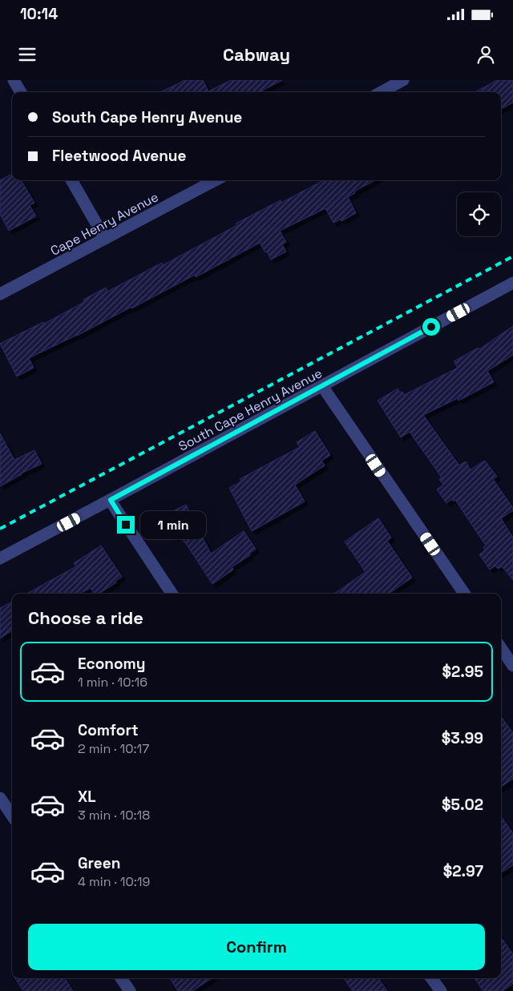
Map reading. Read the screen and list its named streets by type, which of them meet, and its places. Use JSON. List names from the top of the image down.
{
  "streets": {
    "street": ["Cape Henry Avenue", "South Cape Henry Avenue"]
  },
  "page": {
    "status": "10:14",
    "header": "Cabway",
    "banner": ["South Cape Henry Avenue", "Fleetwood Avenue"],
    "bubble": "1 min",
    "heading": "Choose a ride",
    "list": [
      {
        "name": "Economy",
        "note": "1 min · 10:16",
        "value": "$2.95"
      },
      {
        "name": "Comfort",
        "note": "2 min · 10:17",
        "value": "$3.99"
      },
      {
        "name": "XL",
        "note": "3 min · 10:18",
        "value": "$5.02"
      },
      {
        "name": "Green",
        "note": "4 min · 10:19",
        "value": "$2.97"
      }
    ],
    "buttons": "Confirm"
  }
}
